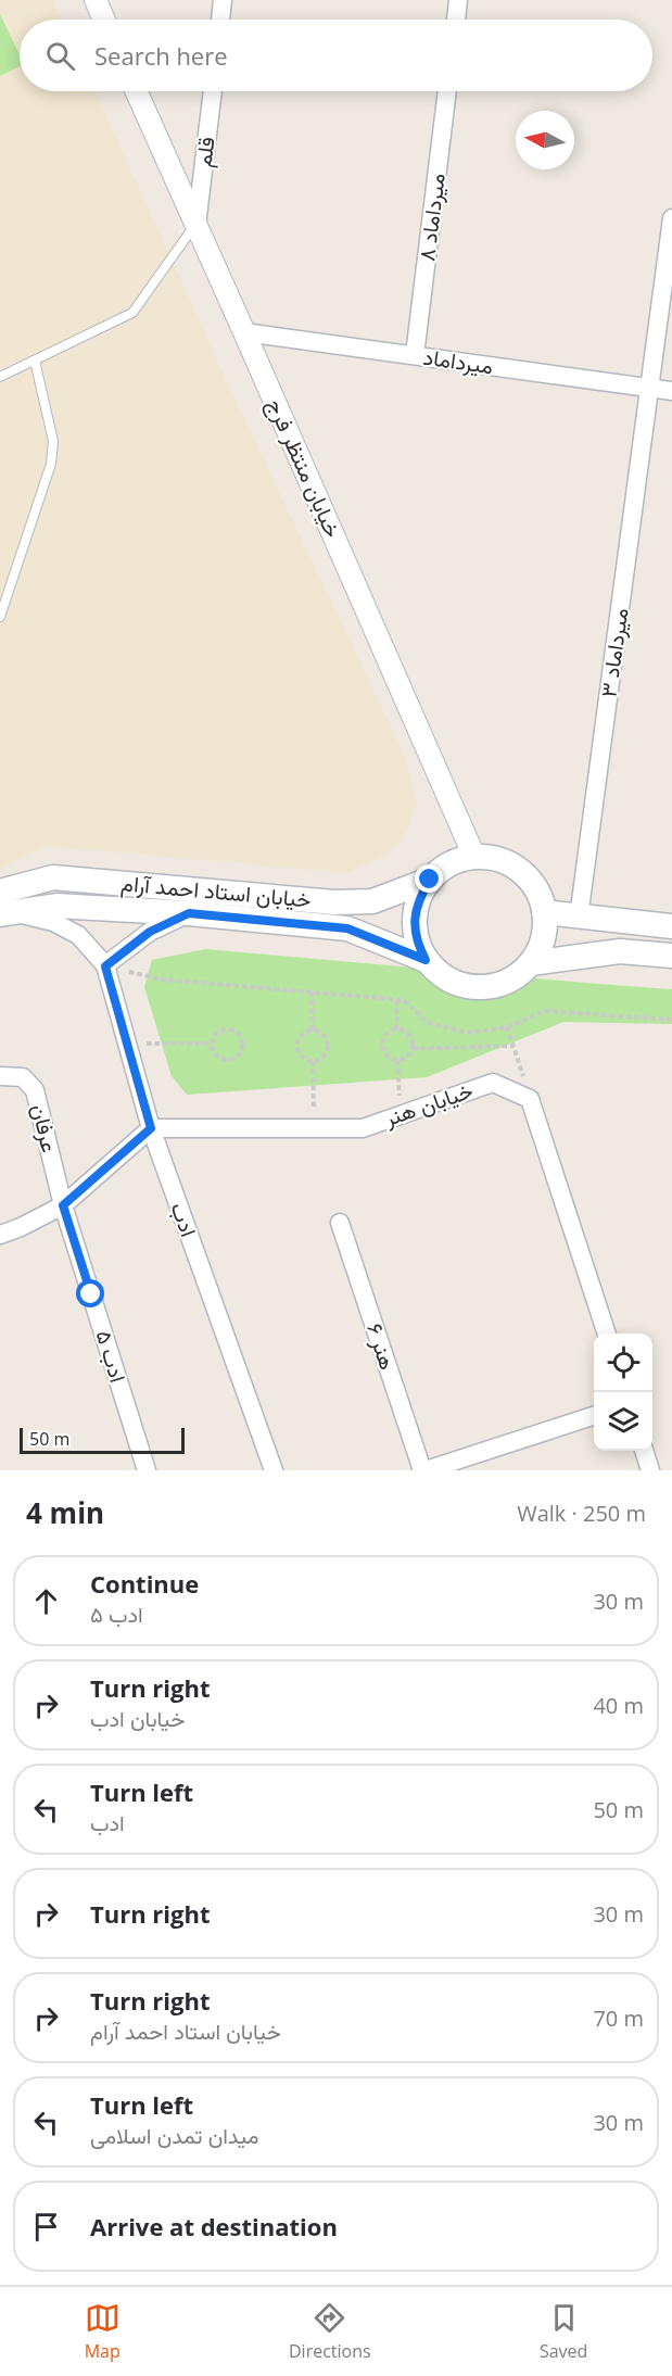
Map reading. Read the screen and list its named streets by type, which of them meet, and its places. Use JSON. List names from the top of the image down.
{
  "streets": {
    "main road": ["خیابان استاد احمد آرام"],
    "street": [
      "قلم",
      "میرداماد ۸",
      "میرداماد",
      "خیابان منتظر فرج",
      "میرداماد ۳",
      "خیابان هنر",
      "عرفان",
      "ادب",
      "هنر ۶",
      "ادب ۵"
    ]
  },
  "crossings": [
    ["قلم", "خیابان منتظر فرج"],
    ["میرداماد ۸", "میرداماد"],
    ["میرداماد", "خیابان منتظر فرج"],
    ["میرداماد", "میرداماد ۳"],
    ["خیابان منتظر فرج", "خیابان استاد احمد آرام"],
    ["خیابان هنر", "ادب"],
    ["عرفان", "ادب ۵"]
  ],
  "scale_bar": "50 m",
  "north": "left",
  "page": {
    "search": "Search here",
    "scale": "50 m",
    "heading": ["4 min", "Walk · 250 m"],
    "list": [
      ["Continue", "ادب ۵", "30 m"],
      ["Turn right", "خیابان ادب", "40 m"],
      ["Turn left", "ادب", "50 m"],
      ["Turn right", "30 m"],
      ["Turn right", "خیابان استاد احمد آرام", "70 m"],
      ["Turn left", "میدان تمدن اسلامی", "30 m"],
      "Arrive at destination"
    ],
    "nav": ["Map", "Directions", "Saved"]
  }
}
